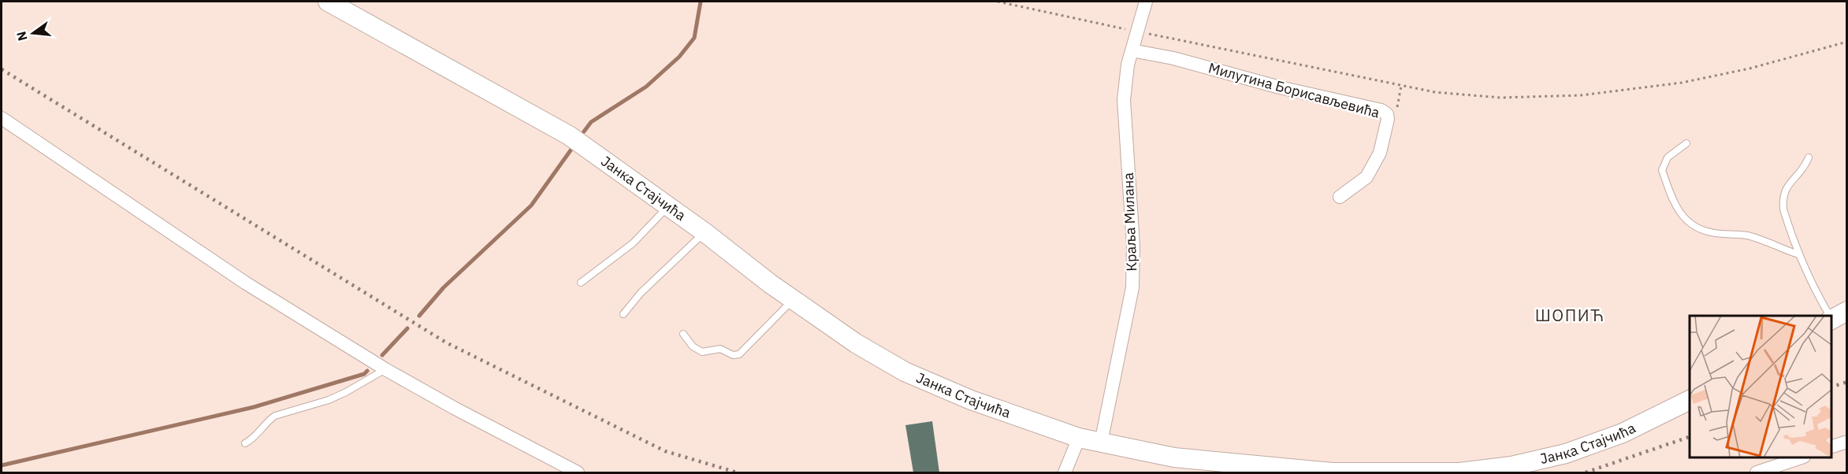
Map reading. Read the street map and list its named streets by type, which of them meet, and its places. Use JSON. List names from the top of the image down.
{
  "streets": {
    "street": ["Милутина Борисављевића", "Јанка Стајчића", "Краља Милана"]
  },
  "crossings": [
    ["Милутина Борисављевића", "Краља Милана"],
    ["Јанка Стајчића", "Краља Милана"]
  ],
  "districts": ["ШОПИЋ"],
  "north": "left"
}
